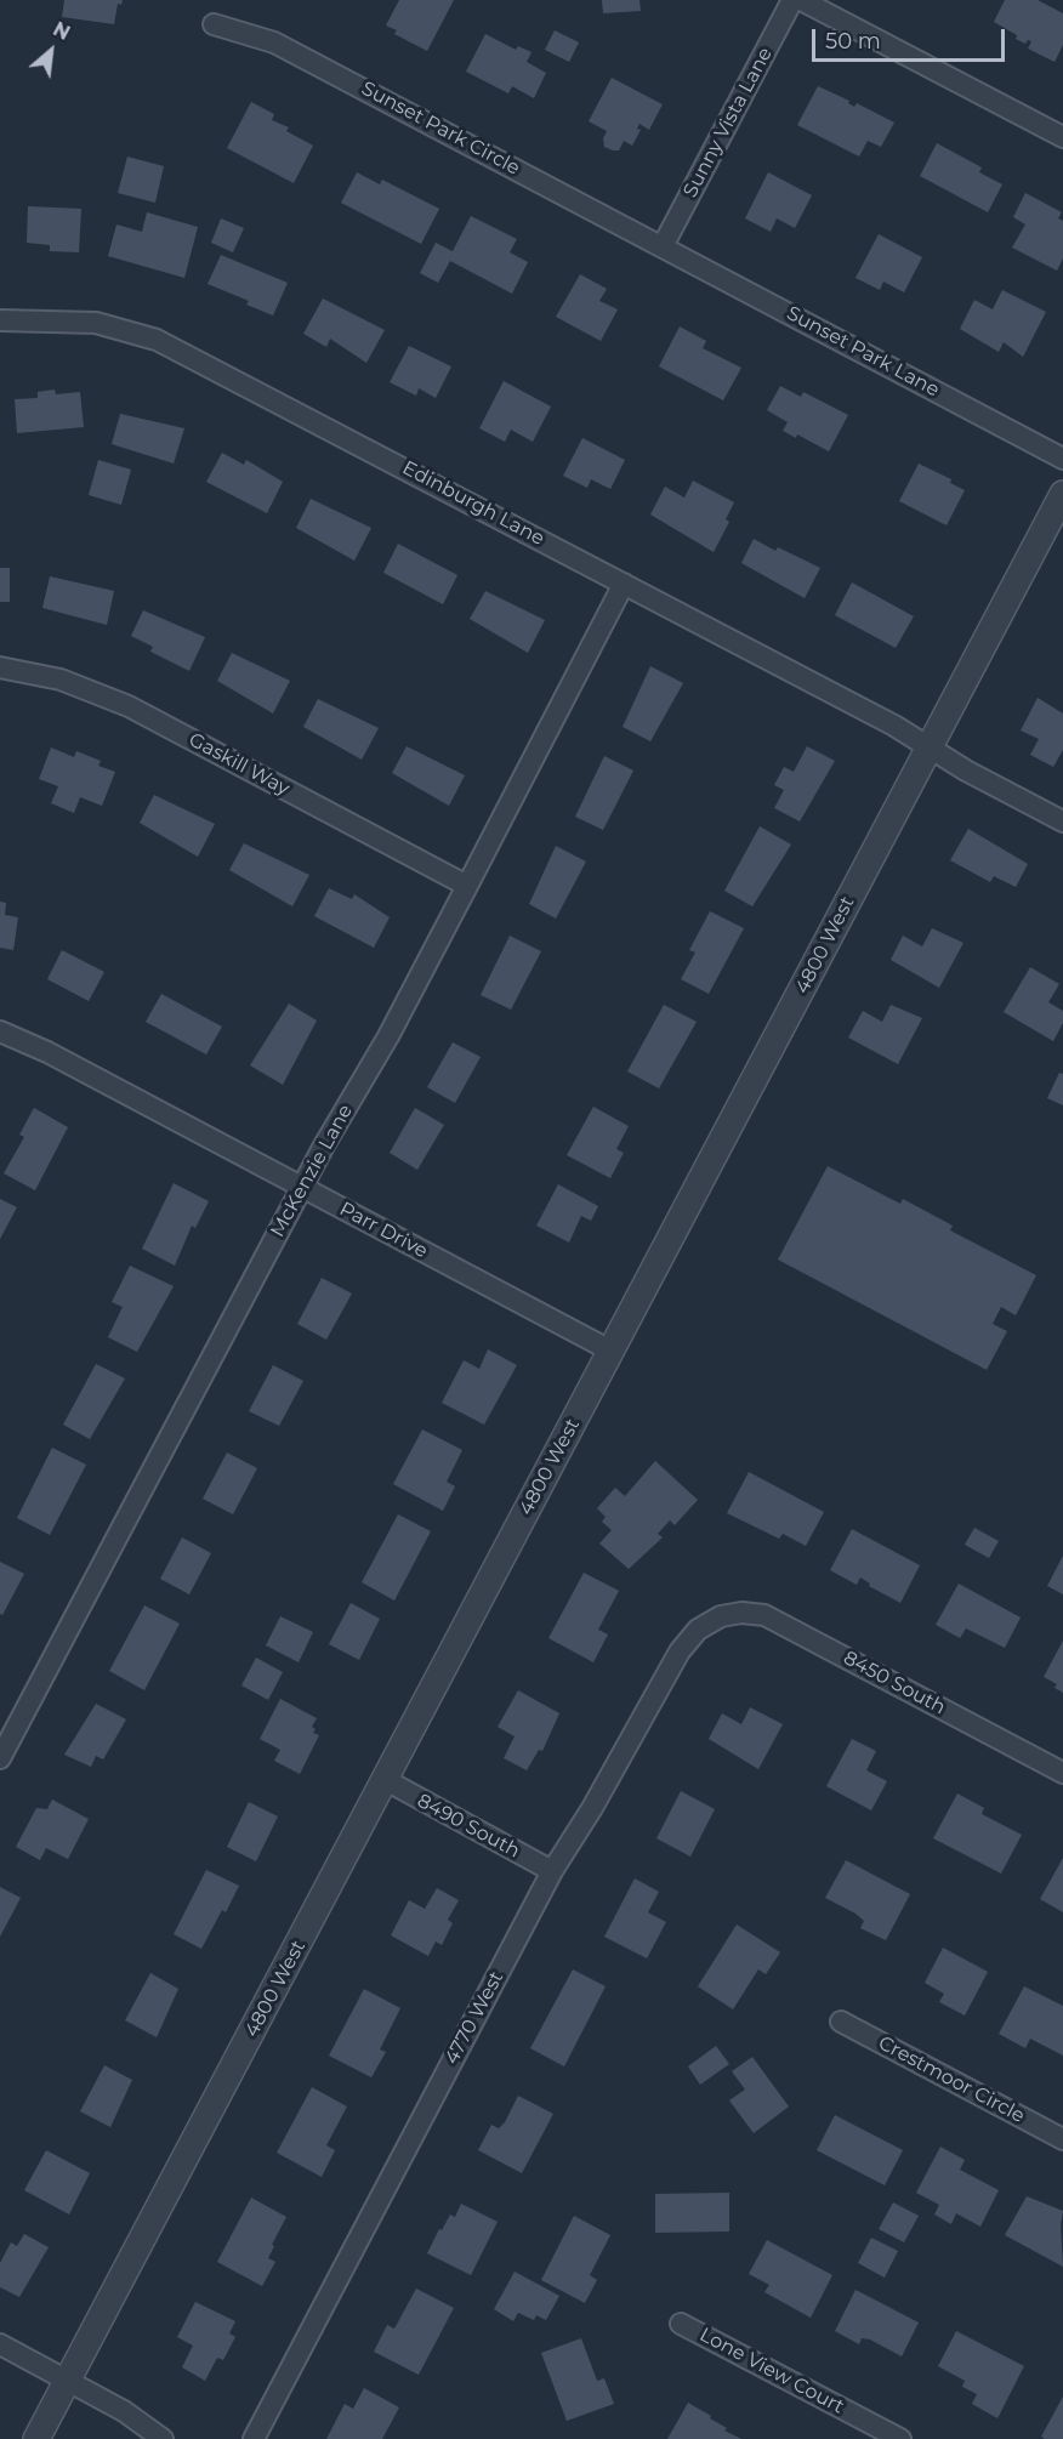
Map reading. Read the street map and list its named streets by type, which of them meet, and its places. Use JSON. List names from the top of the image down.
{
  "streets": {
    "street": [
      "Sunny Vista Lane",
      "Sunset Park Circle",
      "Sunset Park Lane",
      "Edinburgh Lane",
      "Gaskill Way",
      "4800 West",
      "McKenzie Lane",
      "Parr Drive",
      "8450 South",
      "8490 South",
      "4770 West",
      "Crestmoor Circle",
      "Lone View Court"
    ]
  },
  "crossings": [
    ["Sunny Vista Lane", "Sunset Park Circle"],
    ["Sunny Vista Lane", "Sunset Park Lane"],
    ["Sunset Park Circle", "Sunset Park Lane"],
    ["Edinburgh Lane", "4800 West"],
    ["Edinburgh Lane", "McKenzie Lane"],
    ["Gaskill Way", "McKenzie Lane"],
    ["4800 West", "Parr Drive"],
    ["4800 West", "8490 South"],
    ["McKenzie Lane", "Parr Drive"],
    ["8450 South", "4770 West"],
    ["8490 South", "4770 West"]
  ],
  "scale_bar": "50 m",
  "north": "top right"
}
